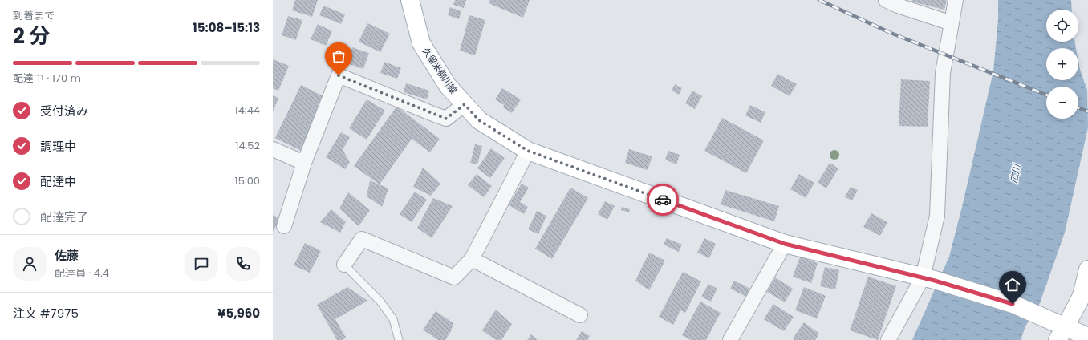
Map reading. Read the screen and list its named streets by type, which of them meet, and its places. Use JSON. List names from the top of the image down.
{
  "streets": {
    "main road": ["久留米柳川線"]
  },
  "water": ["広川"],
  "page": {
    "heading": ["2 分", "到着まで", "15:08–15:13"],
    "panel": [
      "佐藤",
      "配達員 · 4.4",
      "注文 #7975",
      "¥5,960"
    ],
    "map_buttons": ["+", "−"],
    "bar": "配達中 · 170 m",
    "list": [
      ["受付済み", "14:44"],
      ["調理中", "14:52"],
      ["配達中", "15:00"],
      "配達完了"
    ]
  }
}
